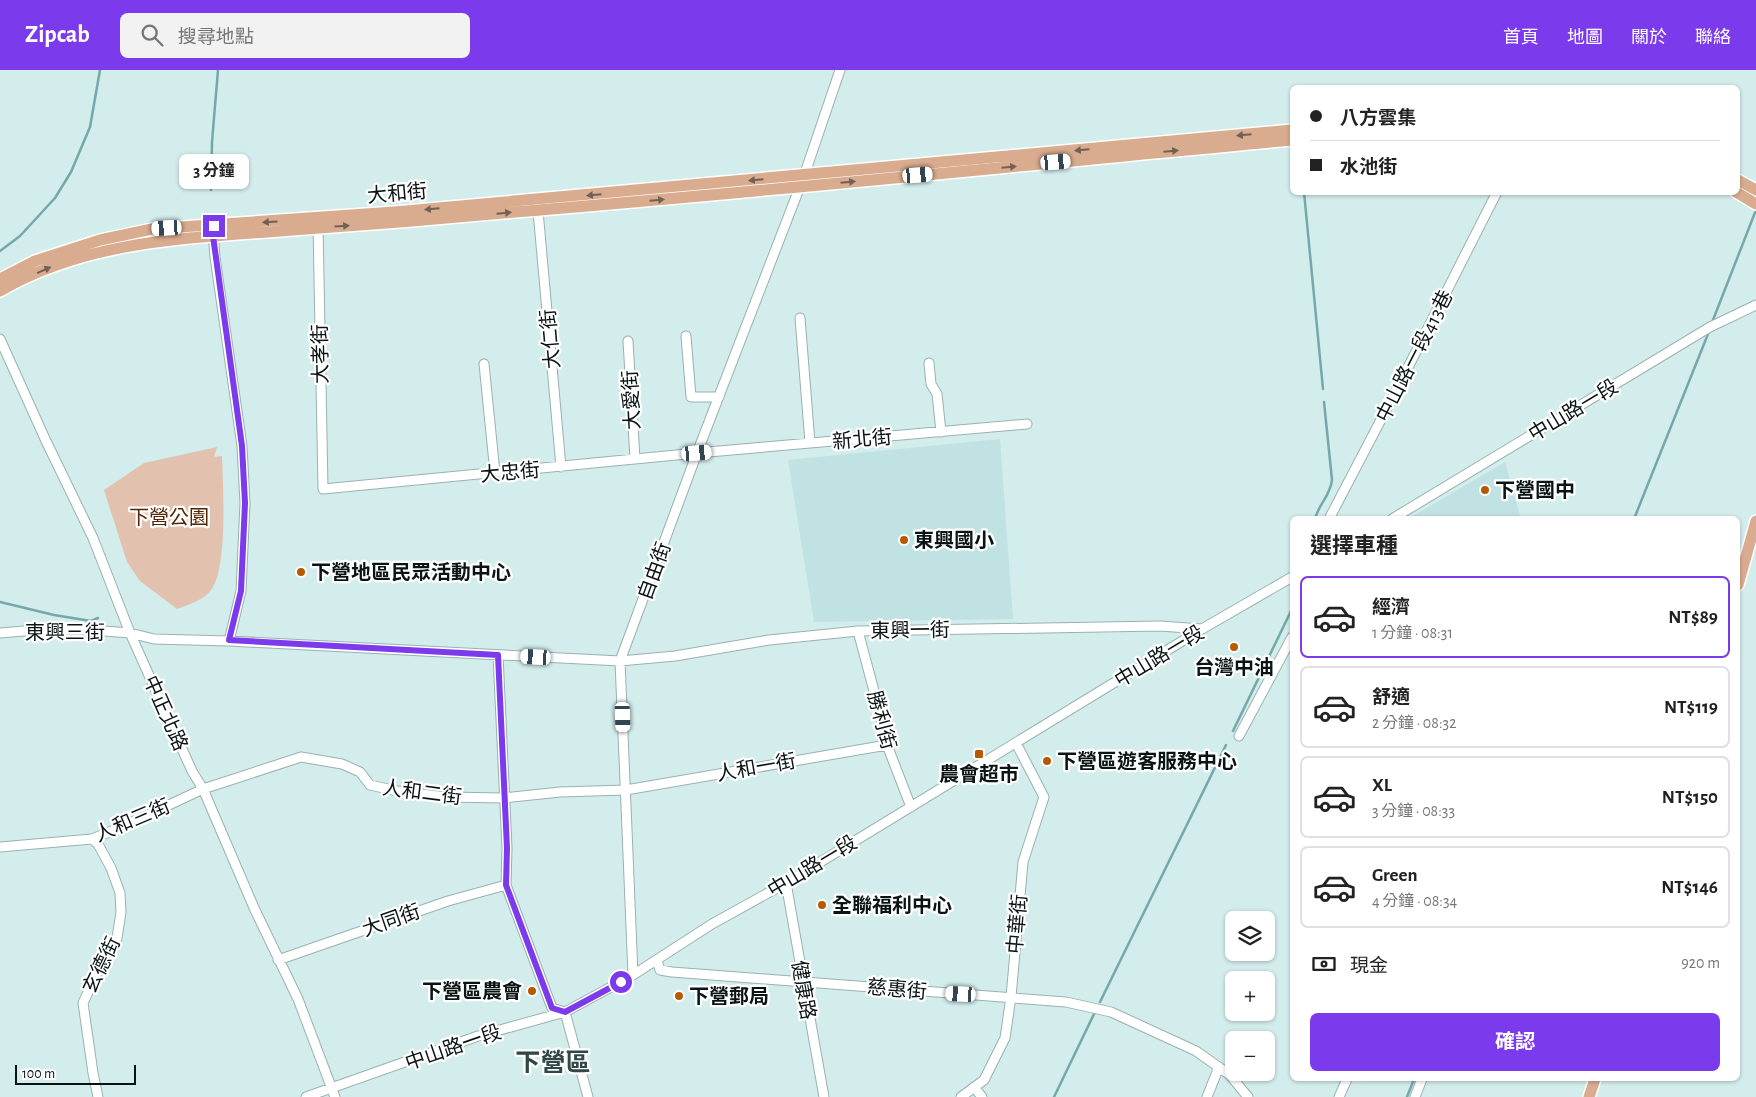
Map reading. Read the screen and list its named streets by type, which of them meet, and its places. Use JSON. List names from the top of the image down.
{
  "streets": {
    "main road": ["大和街"],
    "street": [
      "大仁街",
      "大孝街",
      "中山路一段413巷",
      "大愛街",
      "中山路一段",
      "新北街",
      "大忠街",
      "自由街",
      "東興一街",
      "東興三街",
      "中正北路",
      "勝利街",
      "人和一街",
      "人和二街",
      "人和三街",
      "大同街",
      "中華街",
      "玄德街",
      "慈惠街",
      "健康路"
    ]
  },
  "crossings": [
    ["大和街", "大仁街"],
    ["大和街", "大孝街"],
    ["大和街", "自由街"],
    ["大仁街", "大忠街"],
    ["大孝街", "大忠街"],
    ["大愛街", "大忠街"],
    ["中山路一段", "自由街"],
    ["中山路一段", "東興一街"],
    ["中山路一段", "中正北路"],
    ["中山路一段", "勝利街"],
    ["中山路一段", "中華街"],
    ["中山路一段", "慈惠街"],
    ["中山路一段", "健康路"],
    ["新北街", "大忠街"],
    ["新北街", "自由街"],
    ["大忠街", "自由街"],
    ["自由街", "東興一街"],
    ["自由街", "人和一街"],
    ["自由街", "人和二街"],
    ["東興一街", "東興三街"],
    ["東興一街", "勝利街"],
    ["東興三街", "中正北路"],
    ["中正北路", "人和二街"],
    ["中正北路", "人和三街"],
    ["中正北路", "大同街"],
    ["勝利街", "人和一街"],
    ["人和一街", "人和二街"],
    ["人和二街", "人和三街"],
    ["人和三街", "玄德街"],
    ["中華街", "慈惠街"],
    ["慈惠街", "健康路"]
  ],
  "districts": ["下營區"],
  "parks": ["下營公園"],
  "places": {
    "other": [
      "下營國中",
      "東興國小",
      "下營地區民眾活動中心",
      "台灣中油",
      "下營區遊客服務中心",
      "全聯福利中心",
      "下營區農會",
      "下營郵局"
    ],
    "transit": ["農會超市"]
  },
  "scale_bar": "100 m",
  "page": {
    "header": "Zipcab",
    "search": "搜尋地點",
    "nav": [
      "首頁",
      "地圖",
      "關於",
      "聯絡"
    ],
    "banner": ["八方雲集", "水池街"],
    "bubble": "3 分鐘",
    "heading": "選擇車種",
    "list": [
      {
        "name": "經濟",
        "note": "1 分鐘 · 08:31",
        "value": "NT$89"
      },
      {
        "name": "舒適",
        "note": "2 分鐘 · 08:32",
        "value": "NT$119"
      },
      {
        "name": "XL",
        "note": "3 分鐘 · 08:33",
        "value": "NT$150"
      },
      {
        "name": "Green",
        "note": "4 分鐘 · 08:34",
        "value": "NT$146"
      }
    ],
    "map_buttons": ["+", "−"],
    "pay": ["現金", "920 m"],
    "buttons": "確認",
    "scale": "100 m"
  }
}
